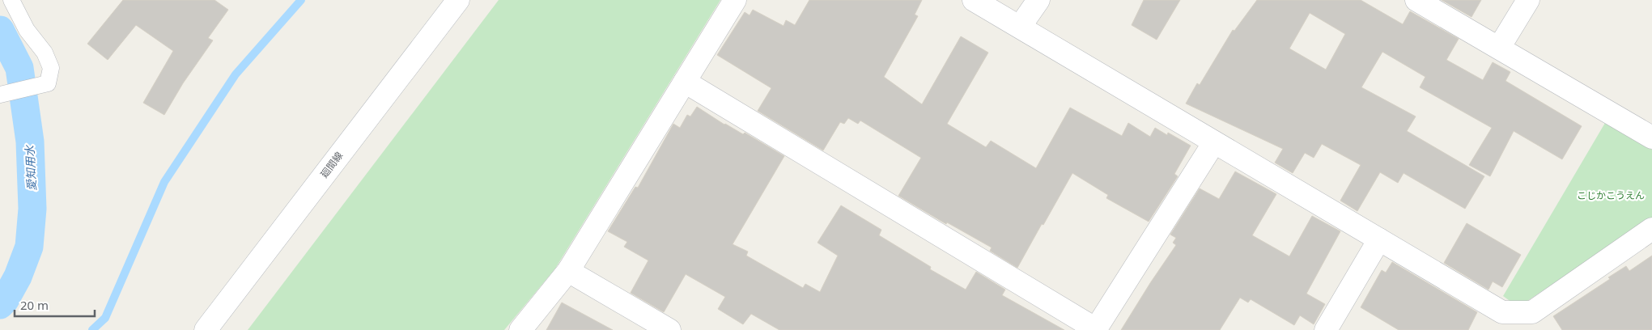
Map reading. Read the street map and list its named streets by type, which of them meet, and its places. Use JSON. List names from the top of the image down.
{
  "streets": {
    "street": ["廻間線"]
  },
  "water": ["愛知用水"],
  "parks": ["こじかこうえん"],
  "scale_bar": "20 m"
}
